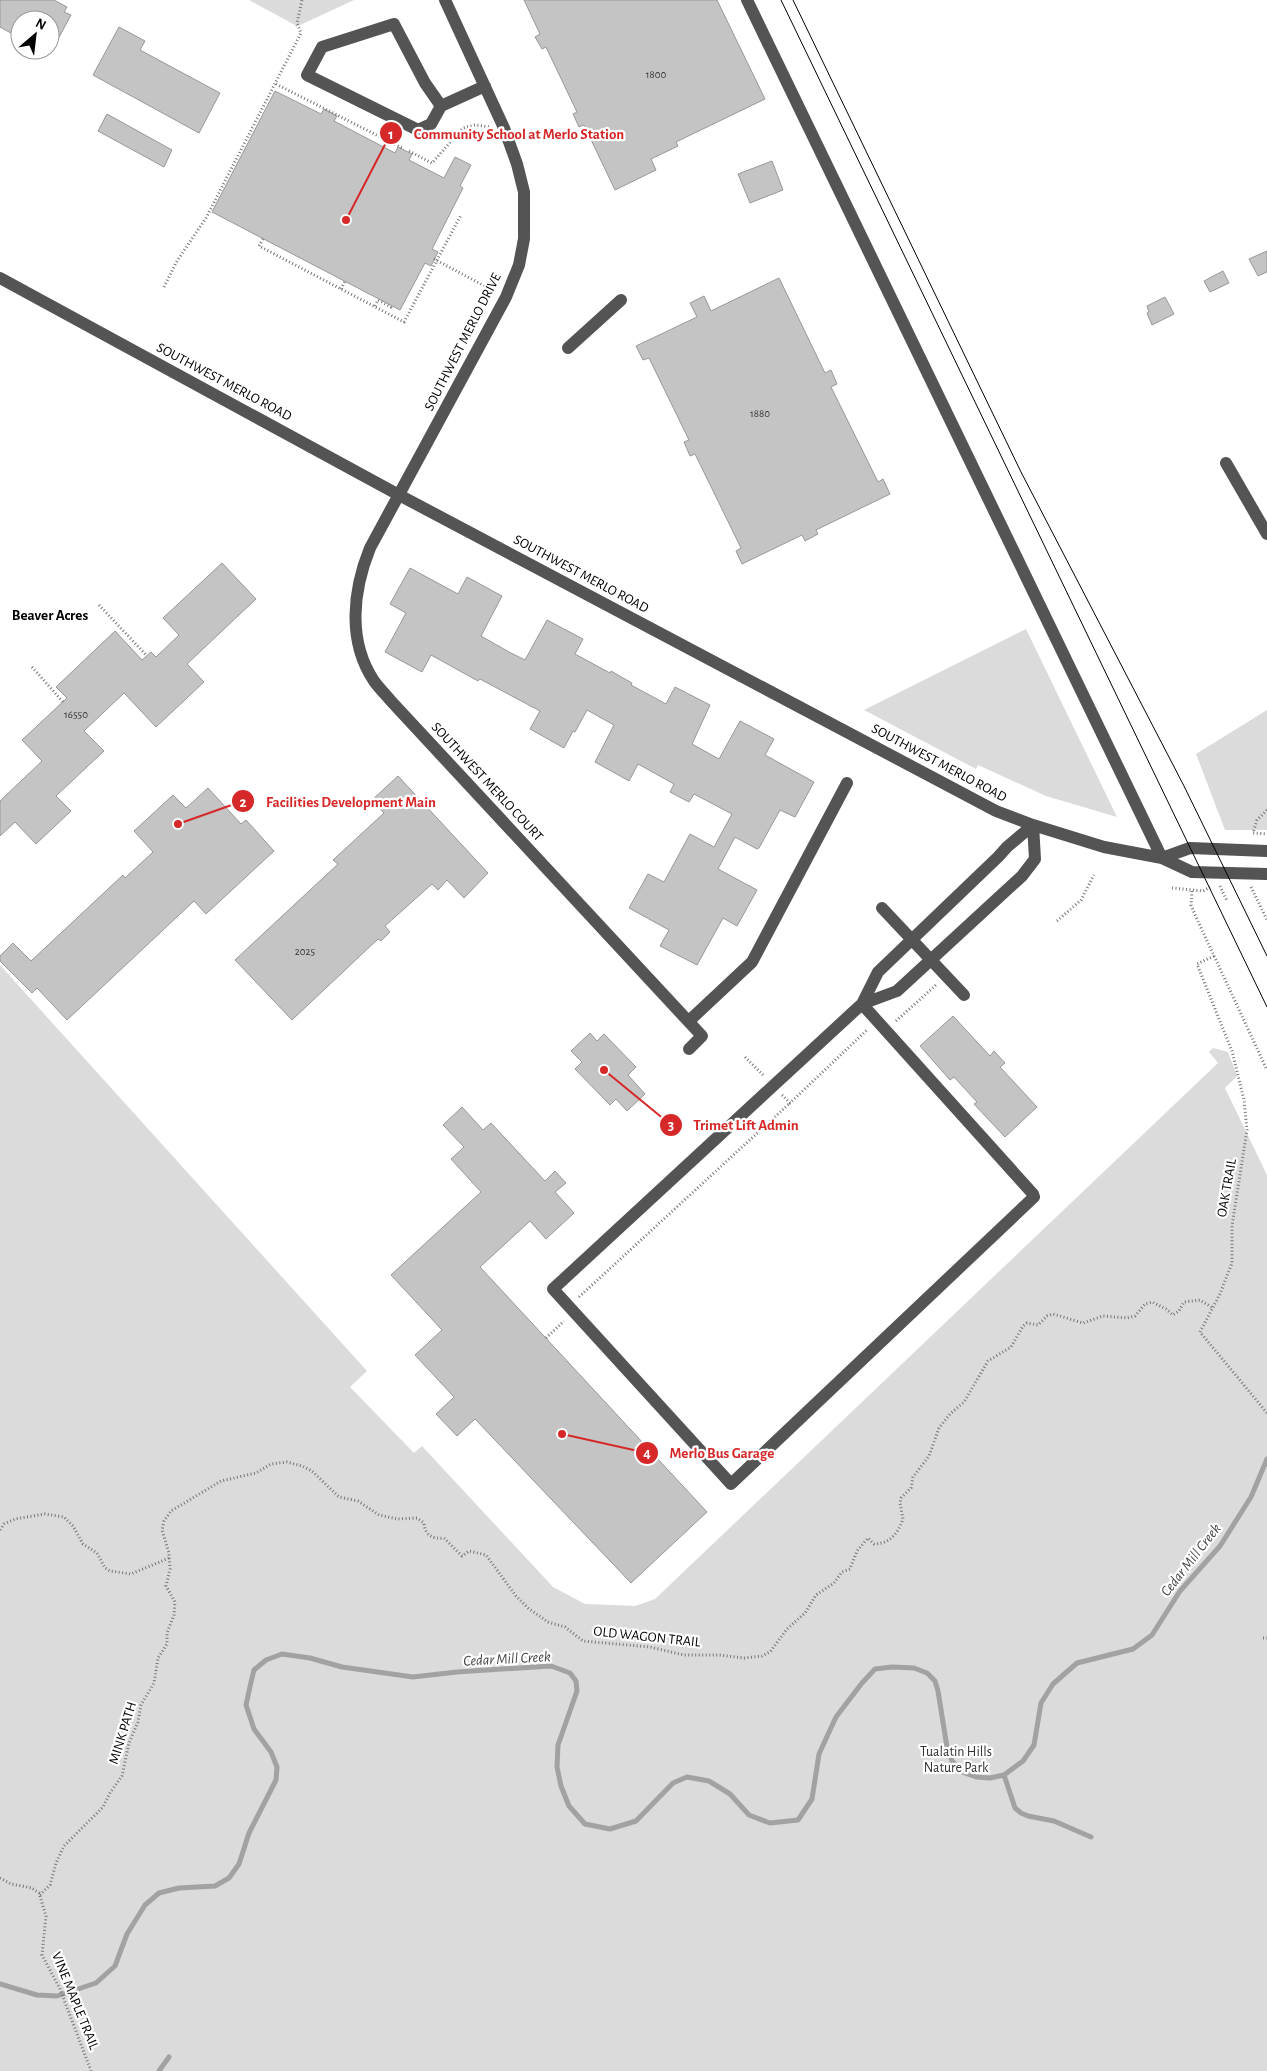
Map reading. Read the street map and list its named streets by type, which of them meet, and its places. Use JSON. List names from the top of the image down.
{
  "streets": {
    "street": ["SOUTHWEST MERLO DRIVE", "SOUTHWEST MERLO ROAD", "SOUTHWEST MERLO COURT"],
    "path": [
      "OAK TRAIL",
      "OLD WAGON TRAIL",
      "MINK PATH",
      "VINE MAPLE TRAIL"
    ]
  },
  "crossings": [
    ["SOUTHWEST MERLO DRIVE", "SOUTHWEST MERLO ROAD"],
    ["SOUTHWEST MERLO DRIVE", "SOUTHWEST MERLO COURT"],
    ["SOUTHWEST MERLO ROAD", "SOUTHWEST MERLO COURT"],
    ["OAK TRAIL", "OLD WAGON TRAIL"],
    ["OLD WAGON TRAIL", "MINK PATH"],
    ["MINK PATH", "VINE MAPLE TRAIL"]
  ],
  "districts": ["Beaver Acres"],
  "water": ["Cedar Mill Creek"],
  "parks": ["Tualatin Hills Nature Park"],
  "places": [
    "Community School at Merlo Station",
    "Facilities Development Main",
    "Trimet Lift Admin",
    "Merlo Bus Garage"
  ],
  "house_numbers": [
    "1800",
    "1880",
    "16550",
    "2025"
  ],
  "north": "top right"
}
